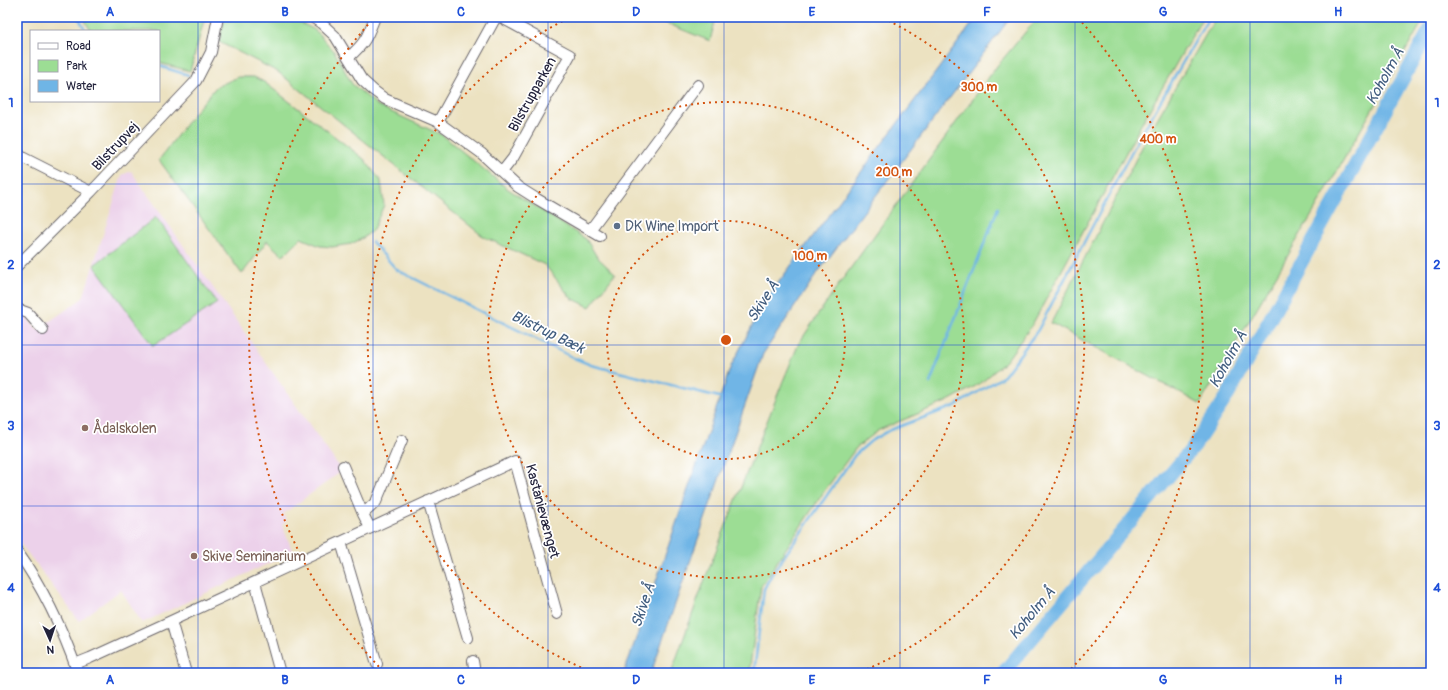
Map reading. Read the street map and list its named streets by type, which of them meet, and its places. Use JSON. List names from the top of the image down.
{
  "streets": {
    "street": ["Bilstrupparken", "Bilstrupvej", "Kastanievænget"]
  },
  "water": ["Koholm Å", "Skive Å", "Blistrup Bæk"],
  "places": ["DK Wine Import", "Ådalskolen", "Skive Seminarium"],
  "legend": ["Road", "Park", "Water"],
  "north": "bottom",
  "grid": {
    "columns": [
      "A",
      "B",
      "C",
      "D",
      "E",
      "F",
      "G",
      "H"
    ],
    "rows": [
      "1",
      "2",
      "3",
      "4"
    ]
  },
  "rings": [
    "300 m",
    "400 m",
    "200 m",
    "100 m"
  ]
}
